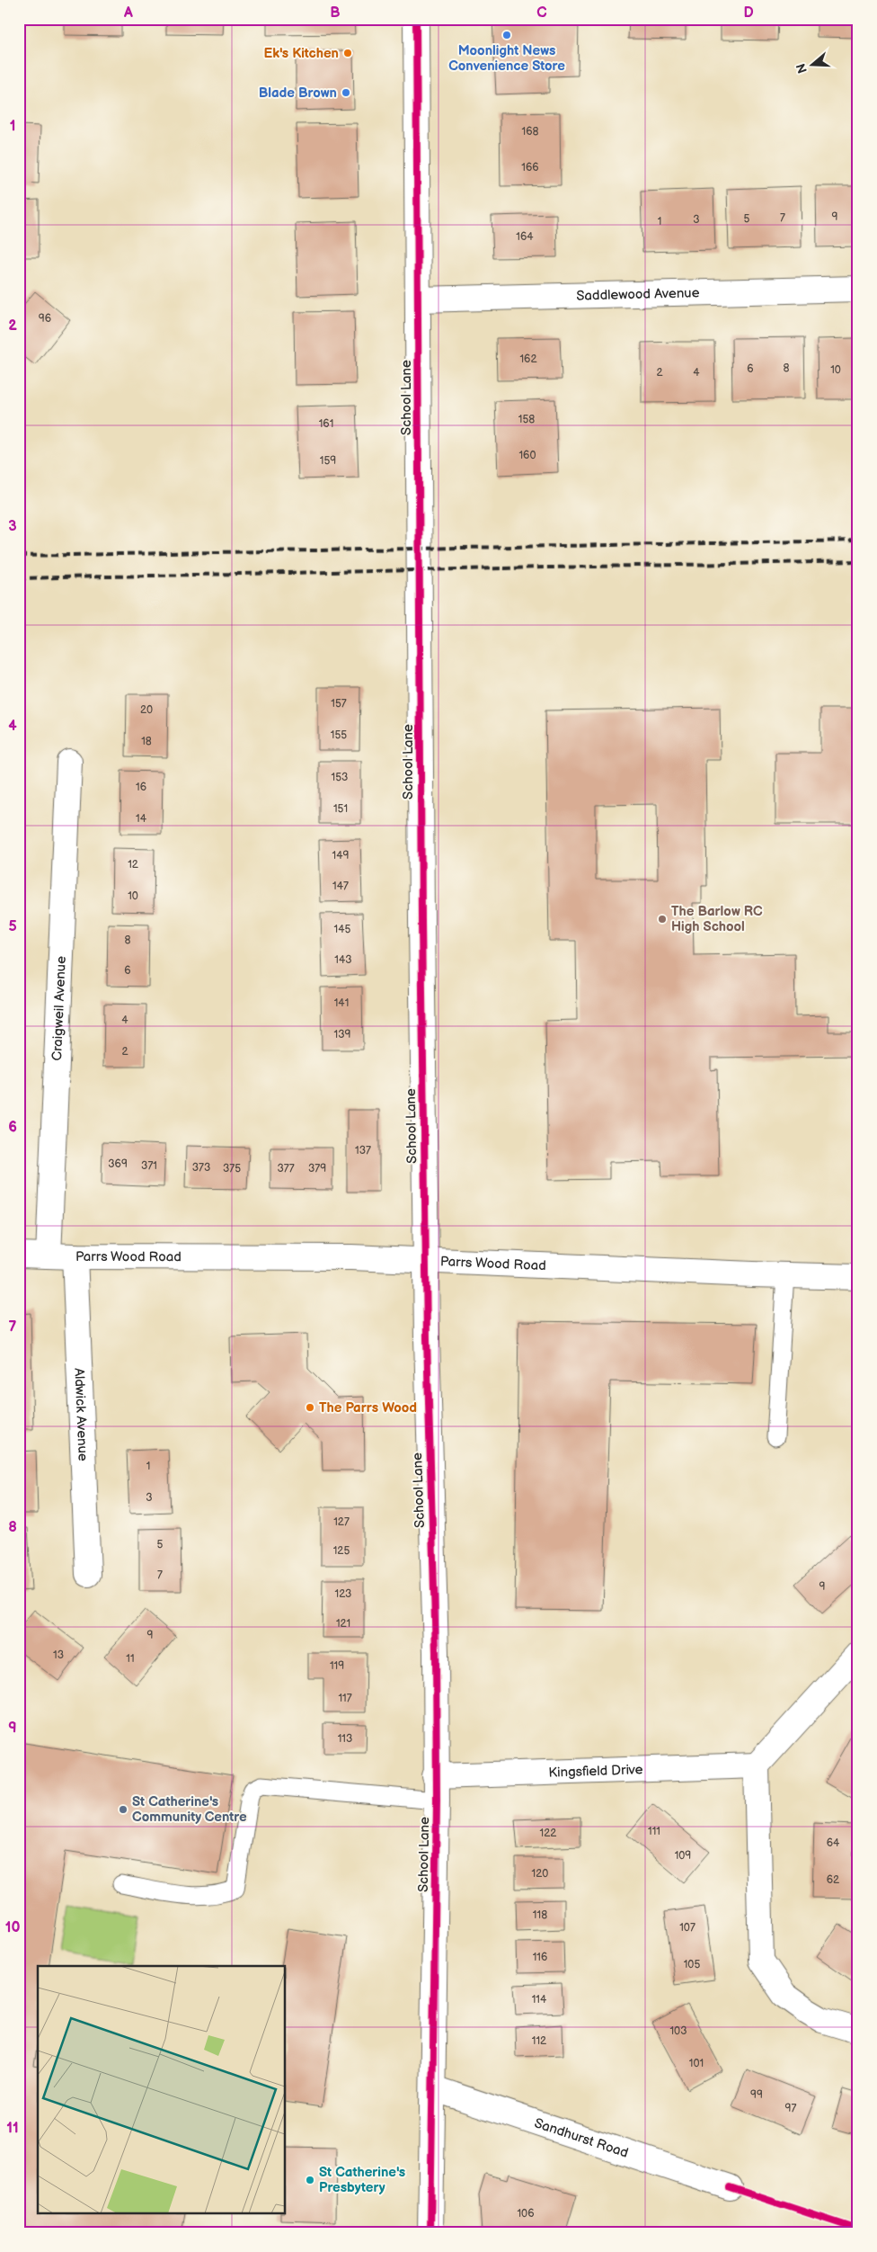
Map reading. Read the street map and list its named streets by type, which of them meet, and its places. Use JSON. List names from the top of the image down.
{
  "streets": {
    "street": [
      "Saddlewood Avenue",
      "School Lane",
      "Craigweil Avenue",
      "Parrs Wood Road",
      "Aldwick Avenue",
      "Kingsfield Drive",
      "Sandhurst Road"
    ]
  },
  "crossings": [
    ["Saddlewood Avenue", "School Lane"],
    ["School Lane", "Parrs Wood Road"],
    ["School Lane", "Kingsfield Drive"],
    ["School Lane", "Sandhurst Road"],
    ["Craigweil Avenue", "Parrs Wood Road"],
    ["Parrs Wood Road", "Aldwick Avenue"]
  ],
  "places": [
    "Moonlight News Convenience Store",
    "Ek's Kitchen",
    "Blade Brown",
    "The Barlow RC High School",
    "The Parrs Wood",
    "St Catherine's Community Centre",
    "St Catherine's Presbytery"
  ],
  "house_numbers": [
    "168",
    "166",
    "9",
    "7",
    "5",
    "3",
    "1",
    "164",
    "96",
    "162",
    "8",
    "6",
    "10",
    "2",
    "4",
    "158",
    "161",
    "160",
    "159",
    "157",
    "20",
    "155",
    "18",
    "153",
    "16",
    "151",
    "14",
    "149",
    "12",
    "147",
    "10",
    "145",
    "8",
    "143",
    "6",
    "141",
    "4",
    "139",
    "2",
    "137",
    "369",
    "371",
    "373",
    "375",
    "377",
    "379",
    "1",
    "3",
    "127",
    "5",
    "125",
    "7",
    "9",
    "123",
    "121",
    "9",
    "13",
    "11",
    "119",
    "117",
    "113",
    "111",
    "122",
    "64",
    "109",
    "120",
    "62",
    "118",
    "107",
    "116",
    "105",
    "114",
    "103",
    "112",
    "101",
    "99",
    "97",
    "106"
  ],
  "north": "left",
  "grid": {
    "columns": [
      "A",
      "B",
      "C",
      "D"
    ],
    "rows": [
      "1",
      "2",
      "3",
      "4",
      "5",
      "6",
      "7",
      "8",
      "9",
      "10",
      "11"
    ]
  }
}
